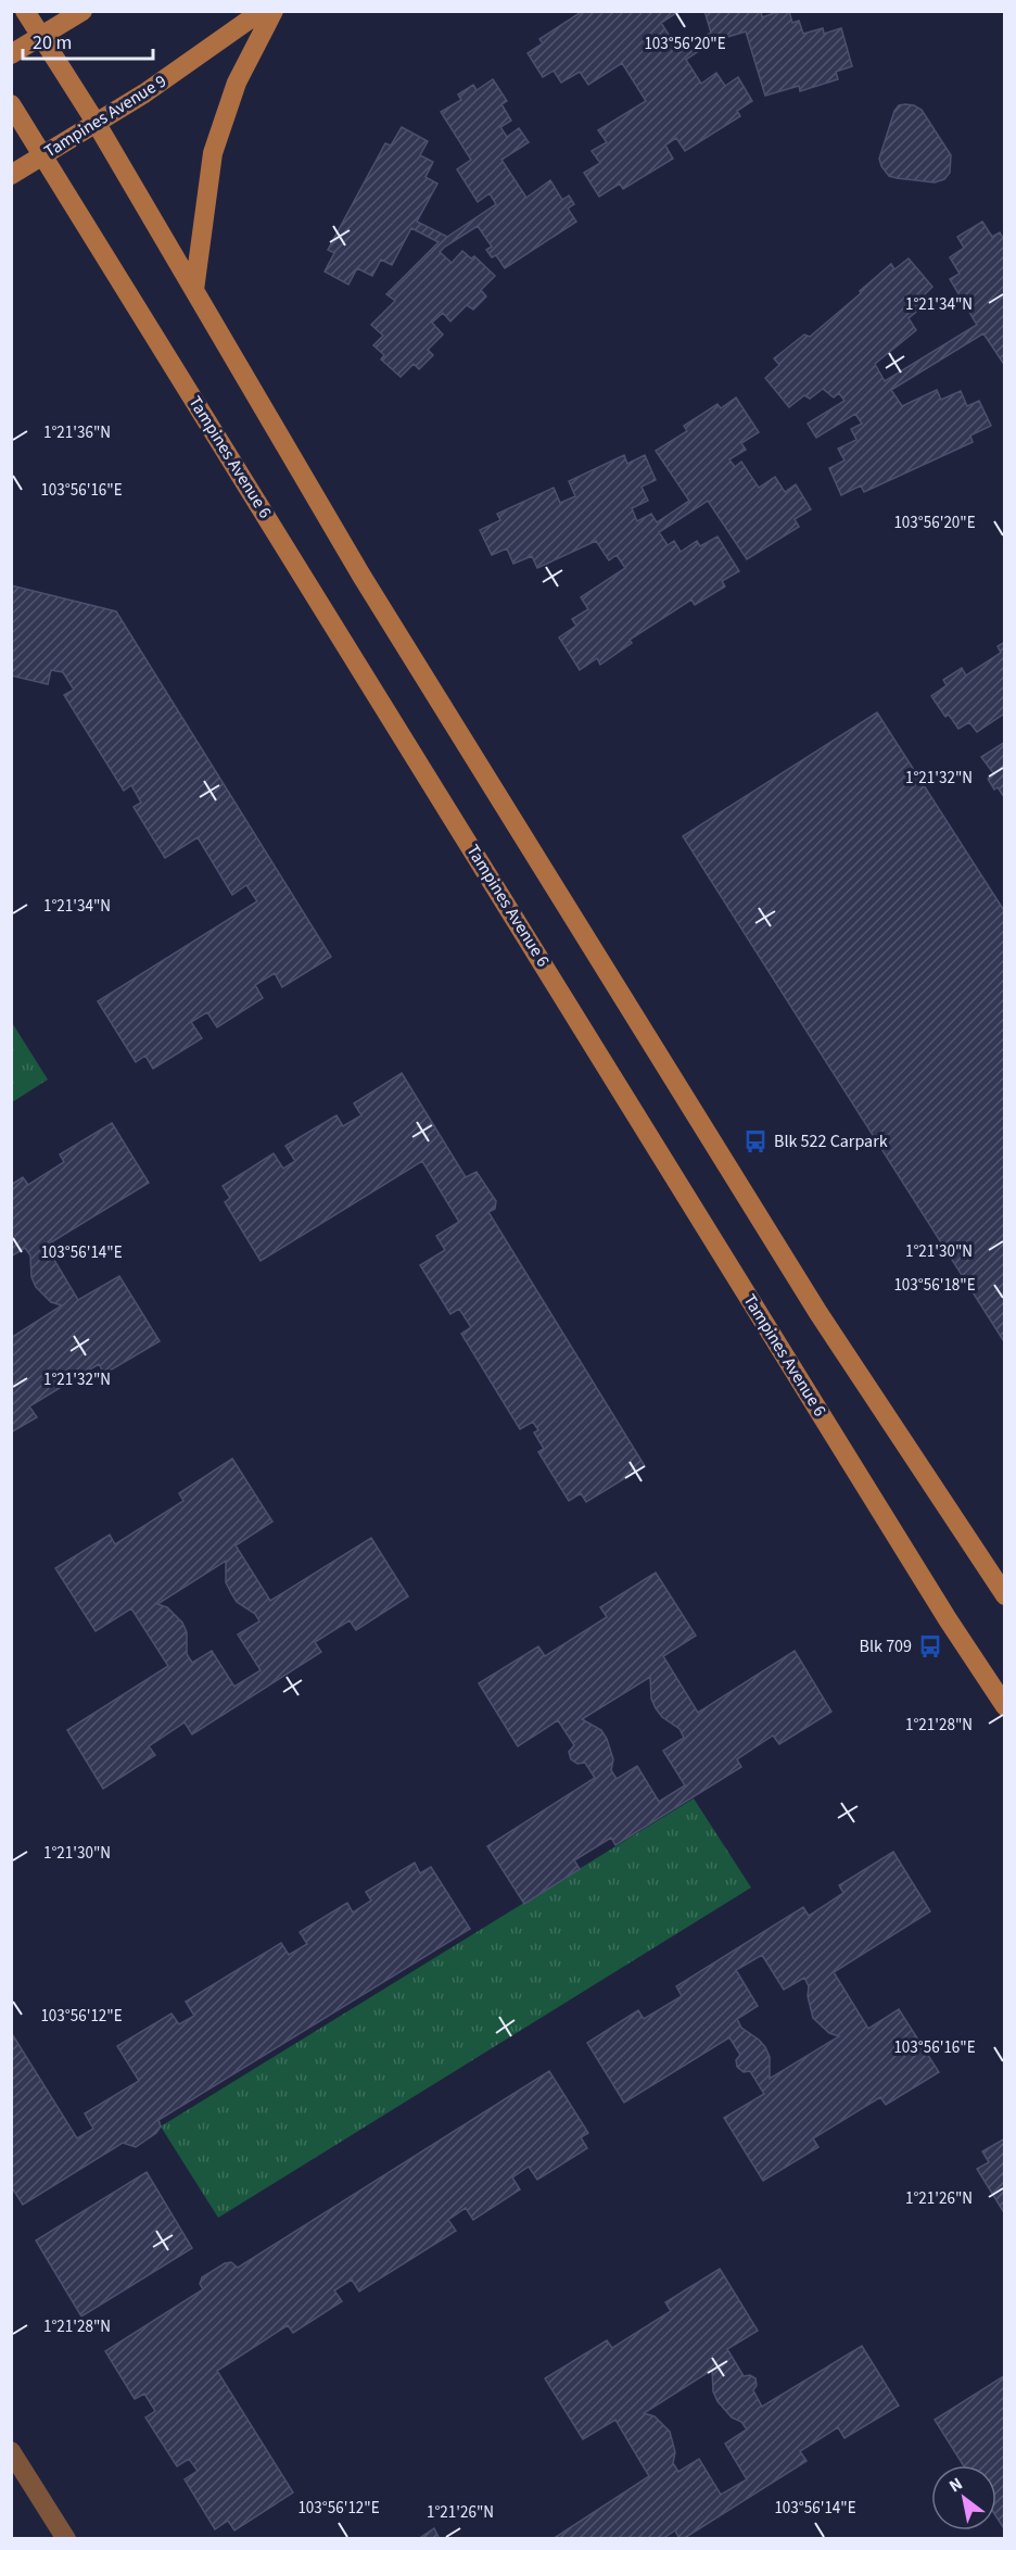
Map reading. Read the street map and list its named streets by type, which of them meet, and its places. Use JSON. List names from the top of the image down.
{
  "streets": {
    "street": ["Tampines Avenue 9", "Tampines Avenue 6"]
  },
  "crossings": [
    ["Tampines Avenue 9", "Tampines Avenue 6"]
  ],
  "places": {
    "bus stop": ["Blk 522 Carpark", "Blk 709"]
  },
  "scale_bar": "20 m",
  "north": "top left",
  "coordinates": [
    "103°56'20\"E",
    "1°21'34\"N",
    "1°21'36\"N",
    "103°56'16\"E",
    "1°21'32\"N",
    "1°21'30\"N",
    "103°56'14\"E",
    "103°56'18\"E",
    "1°21'28\"N",
    "103°56'12\"E",
    "1°21'26\"N"
  ]
}
